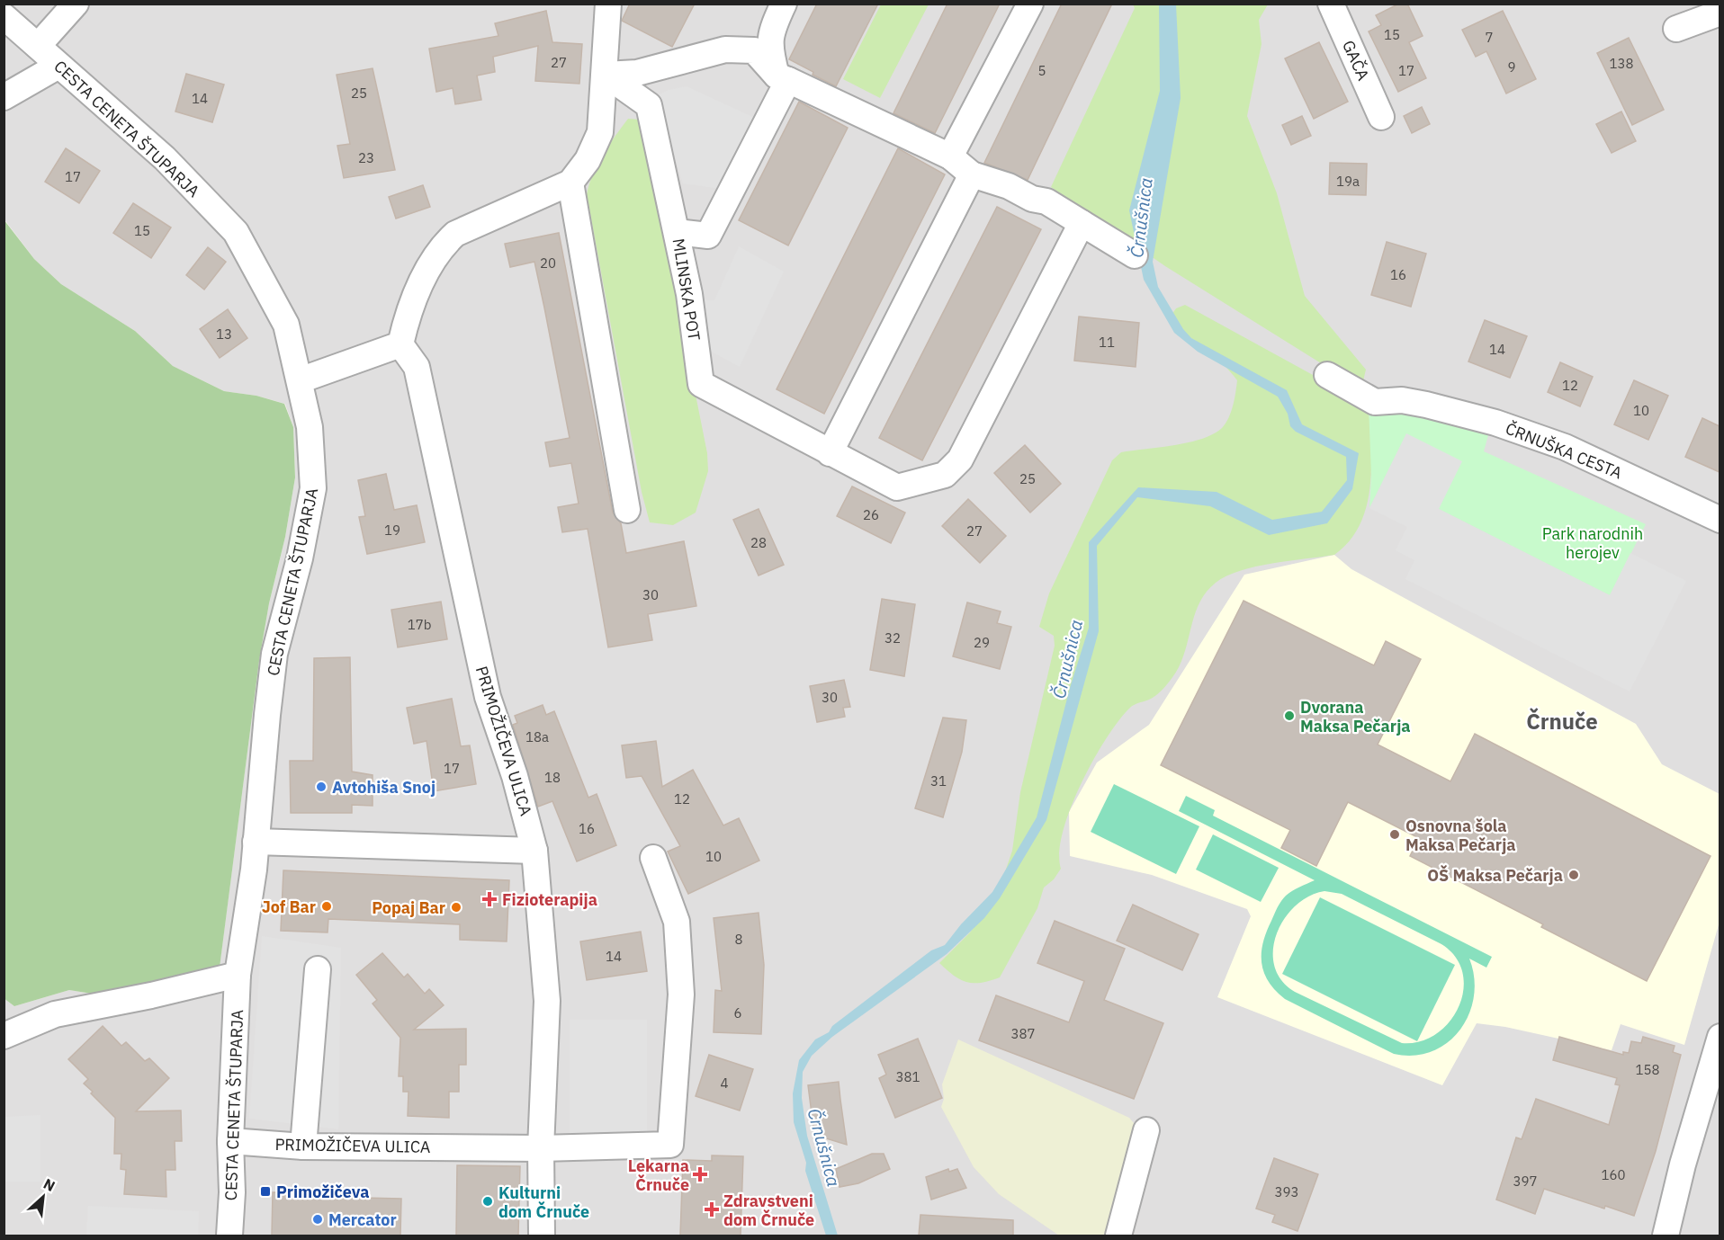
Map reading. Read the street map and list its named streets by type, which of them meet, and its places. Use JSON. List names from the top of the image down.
{
  "streets": {
    "street": [
      "GAČA",
      "CESTA CENETA ŠTUPARJA",
      "MLINSKA POT",
      "ČRNUŠKA CESTA",
      "PRIMOŽIČEVA ULICA"
    ]
  },
  "crossings": [
    ["CESTA CENETA ŠTUPARJA", "PRIMOŽIČEVA ULICA"]
  ],
  "districts": ["Črnuče"],
  "water": ["Črnušnica"],
  "parks": ["Park narodnih herojev"],
  "places": {
    "other": [
      "Dvorana Maksa Pečarja",
      "Avtohiša Snoj",
      "Osnovna šola Maksa Pečarja",
      "OŠ Maksa Pečarja",
      "Jof Bar",
      "Popaj Bar",
      "Kulturni dom Črnuče",
      "Mercator"
    ],
    "health": ["Fizioterapija", "Lekarna Črnuče", "Zdravstveni dom Črnuče"],
    "transit": ["Primožičeva"]
  },
  "house_numbers": [
    "15",
    "7",
    "27",
    "138",
    "9",
    "5",
    "17",
    "25",
    "14",
    "23",
    "17",
    "19a",
    "15",
    "20",
    "16",
    "13",
    "11",
    "14",
    "12",
    "10",
    "25",
    "26",
    "19",
    "27",
    "28",
    "30",
    "17b",
    "32",
    "29",
    "30",
    "18a",
    "17",
    "18",
    "31",
    "12",
    "16",
    "10",
    "8",
    "14",
    "6",
    "387",
    "158",
    "381",
    "4",
    "160",
    "397",
    "393"
  ],
  "north": "top right"
}
